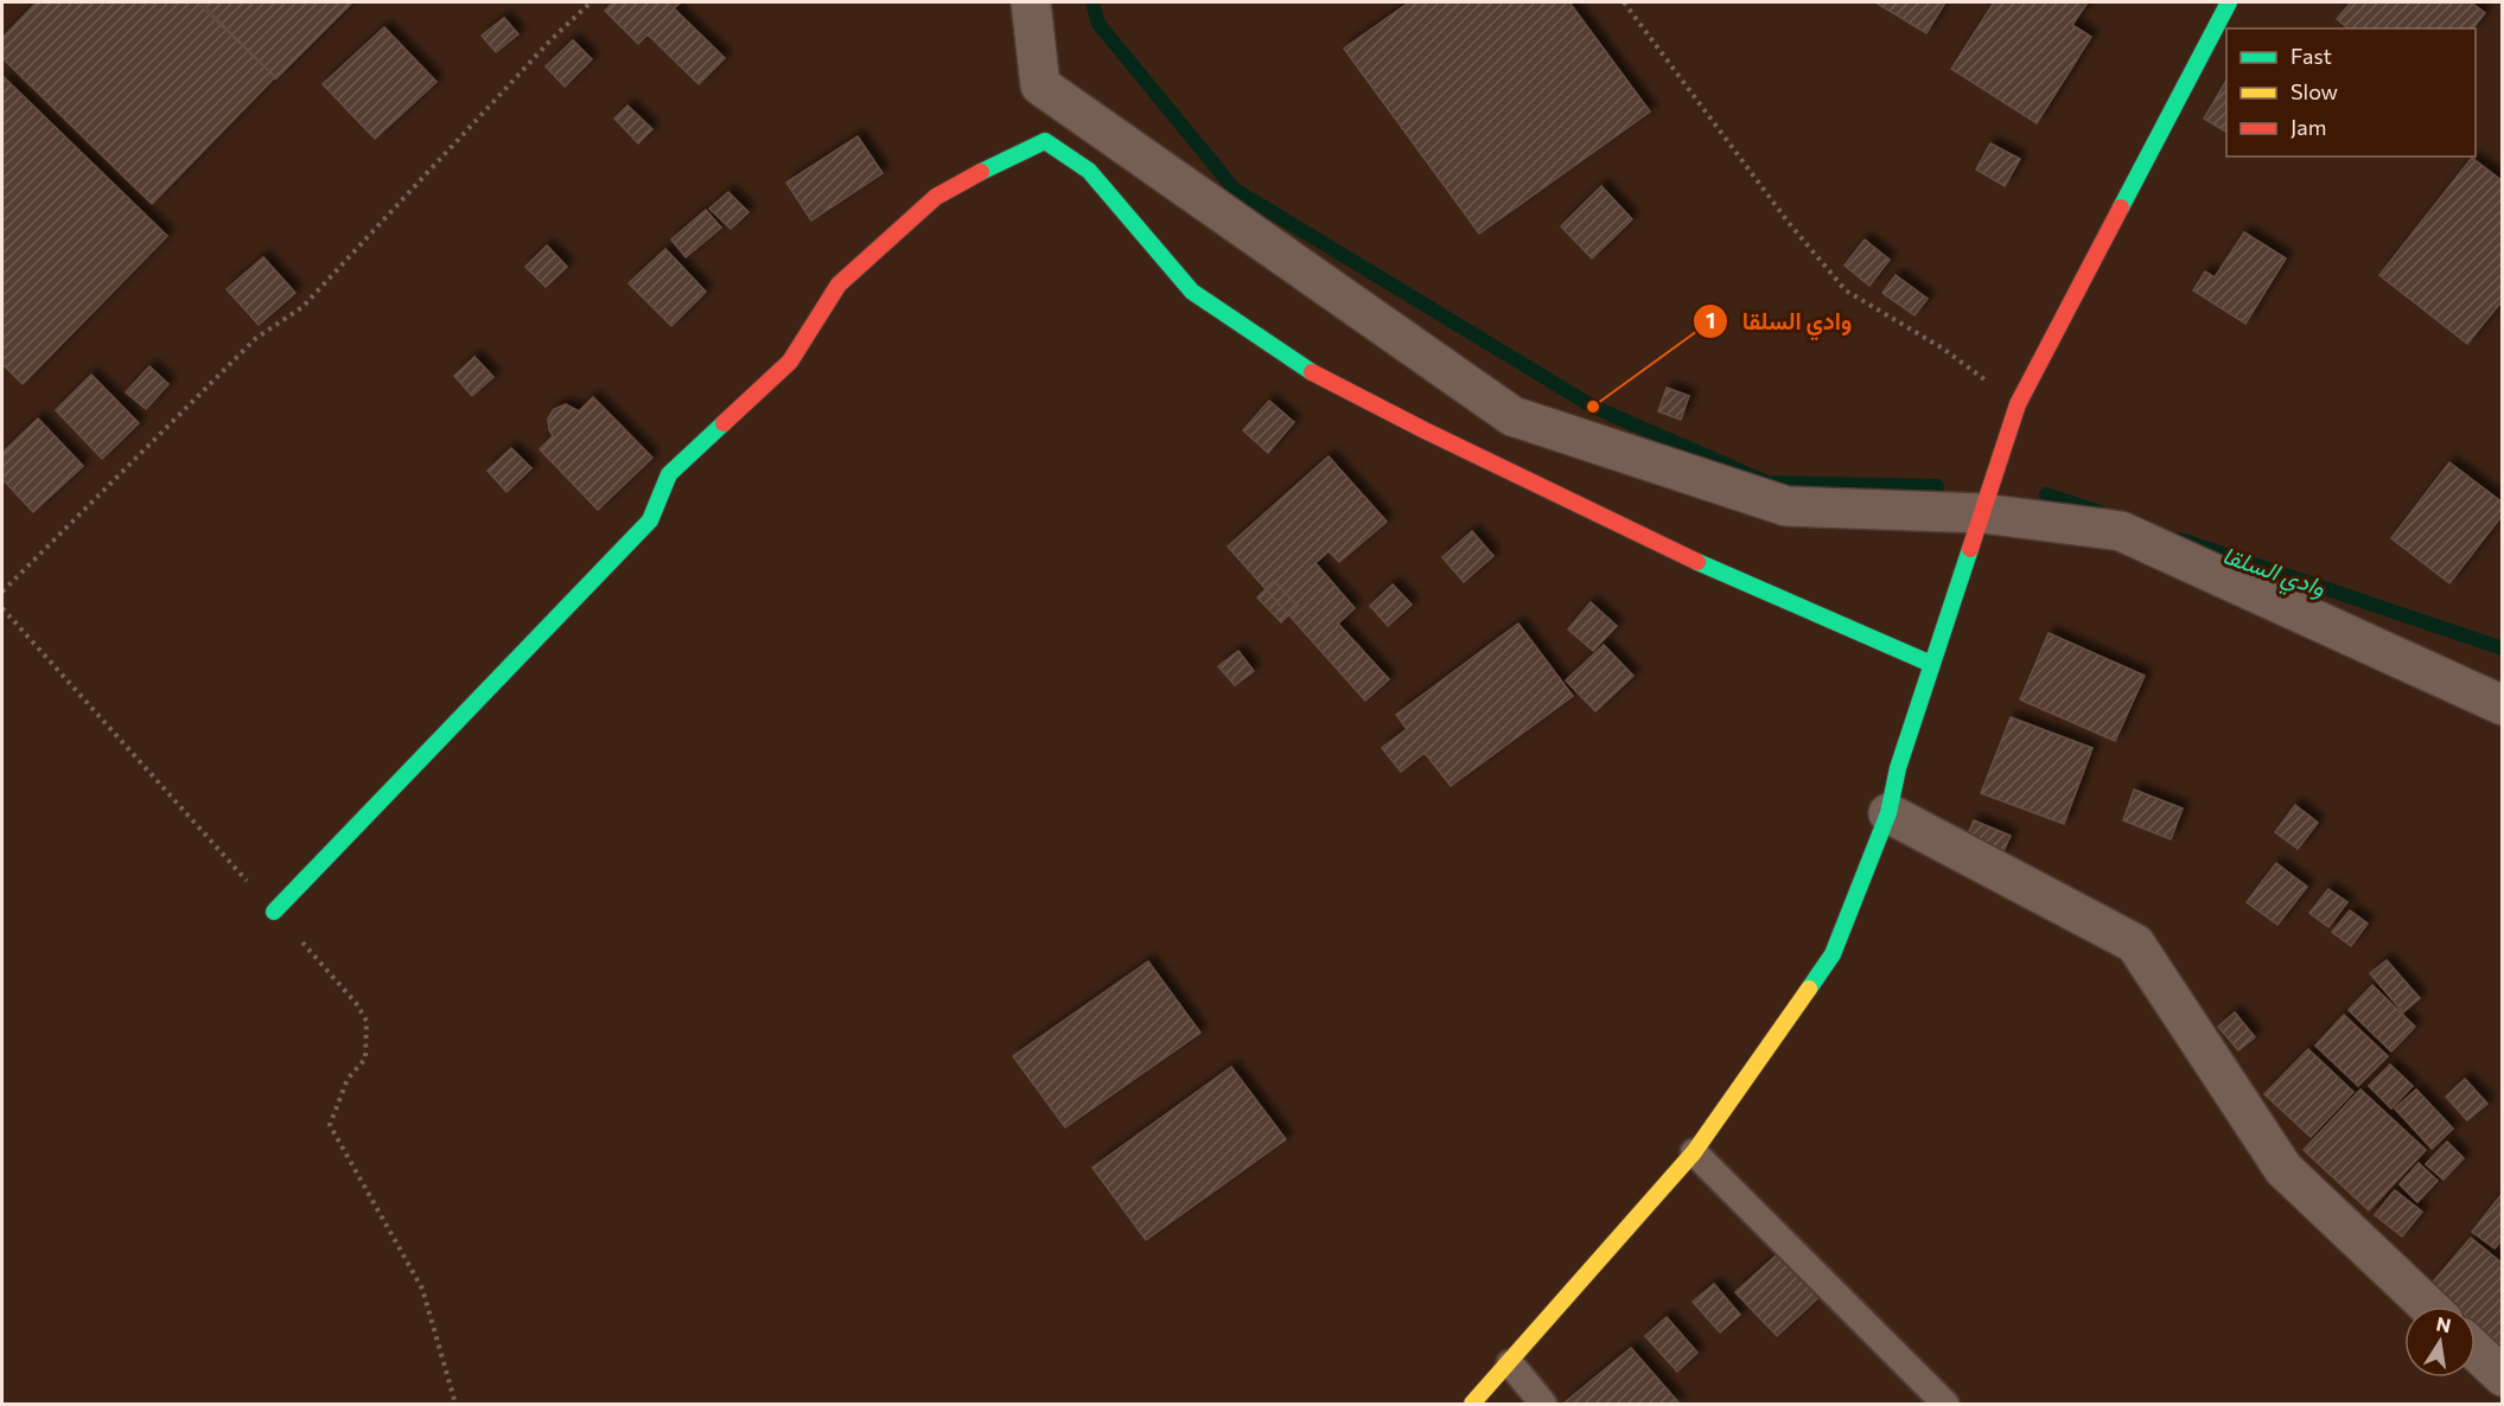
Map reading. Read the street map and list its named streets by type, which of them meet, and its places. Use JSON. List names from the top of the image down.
{
  "water": ["وادي السلقا"],
  "places": ["وادي السلقا"],
  "legend": ["Fast", "Slow", "Jam"],
  "north": "top"
}
